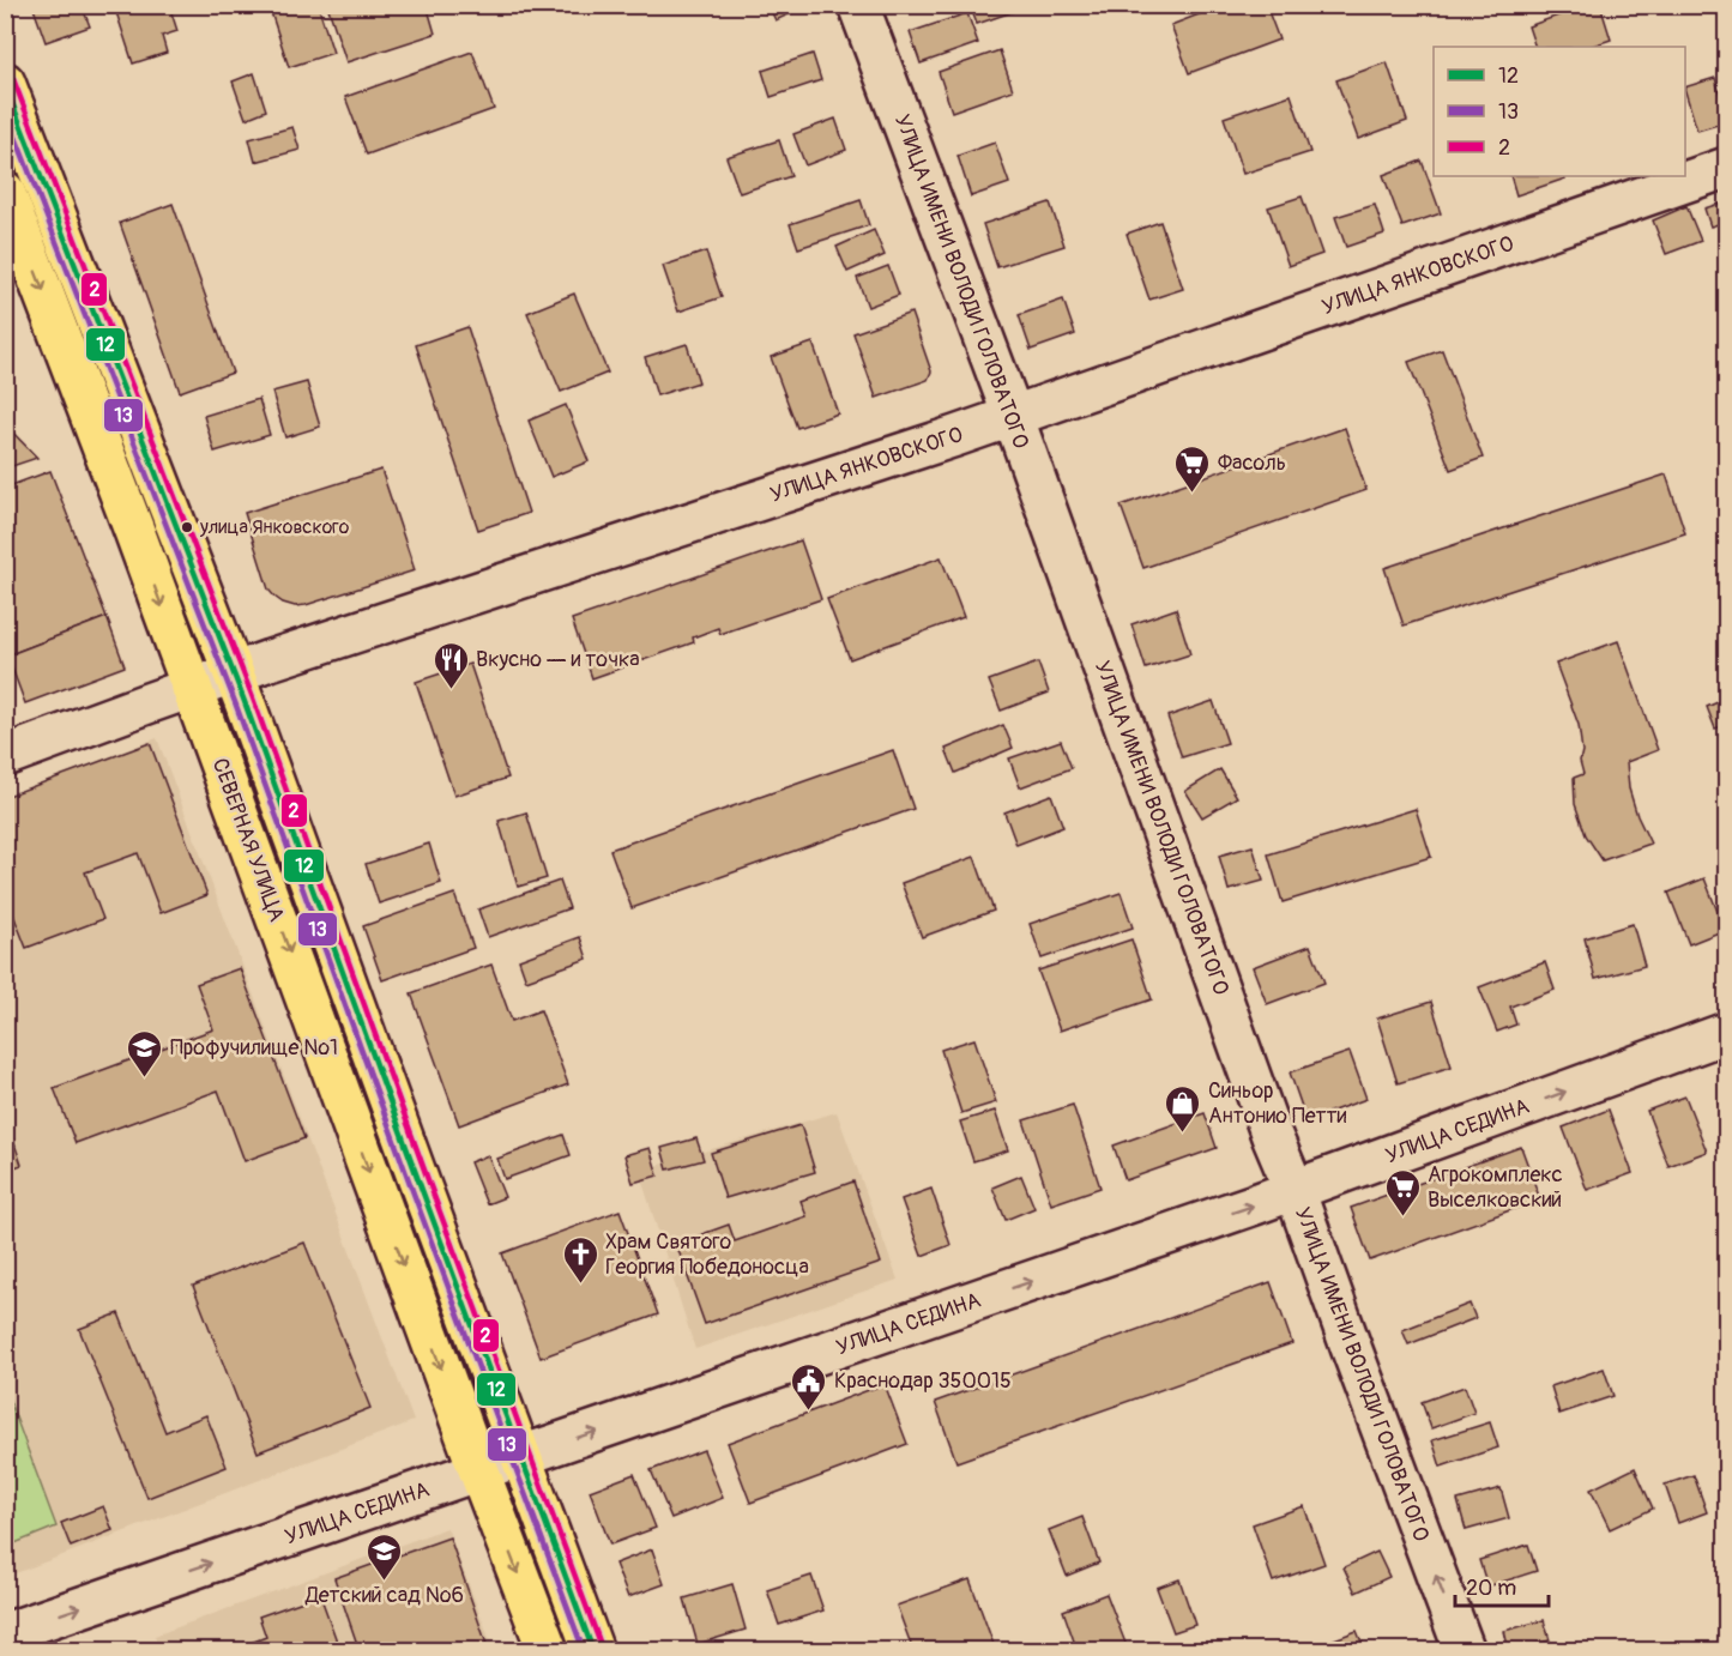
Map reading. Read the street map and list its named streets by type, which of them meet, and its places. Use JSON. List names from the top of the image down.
{
  "streets": {
    "main road": ["СЕВЕРНАЯ УЛИЦА"],
    "street": ["УЛИЦА ЯНКОВСКОГО", "УЛИЦА ИМЕНИ ВОЛОДИ ГОЛОВАТОГО", "УЛИЦА СЕДИНА"]
  },
  "crossings": [
    ["УЛИЦА ЯНКОВСКОГО", "УЛИЦА ИМЕНИ ВОЛОДИ ГОЛОВАТОГО"],
    ["УЛИЦА ЯНКОВСКОГО", "СЕВЕРНАЯ УЛИЦА"],
    ["УЛИЦА ИМЕНИ ВОЛОДИ ГОЛОВАТОГО", "УЛИЦА СЕДИНА"],
    ["СЕВЕРНАЯ УЛИЦА", "УЛИЦА СЕДИНА"]
  ],
  "one_way": ["УЛИЦА СЕДИНА"],
  "places": {
    "supermarket": ["Фасоль", "Агрокомплекс Выселковский"],
    "other": ["улица Янковского"],
    "restaurant": ["Вкусно — и точка"],
    "school or university": ["Профучилище №1", "Детский сад №6"],
    "shop": ["Синьор Антонио Петти"],
    "church": ["Храм Святого Георгия Победоносца"],
    "public building": ["Краснодар 350015"]
  },
  "lines": ["transit line 2", "transit line 12", "transit line 13"],
  "legend": ["12", "13", "2"],
  "scale_bar": "20 m"
}
